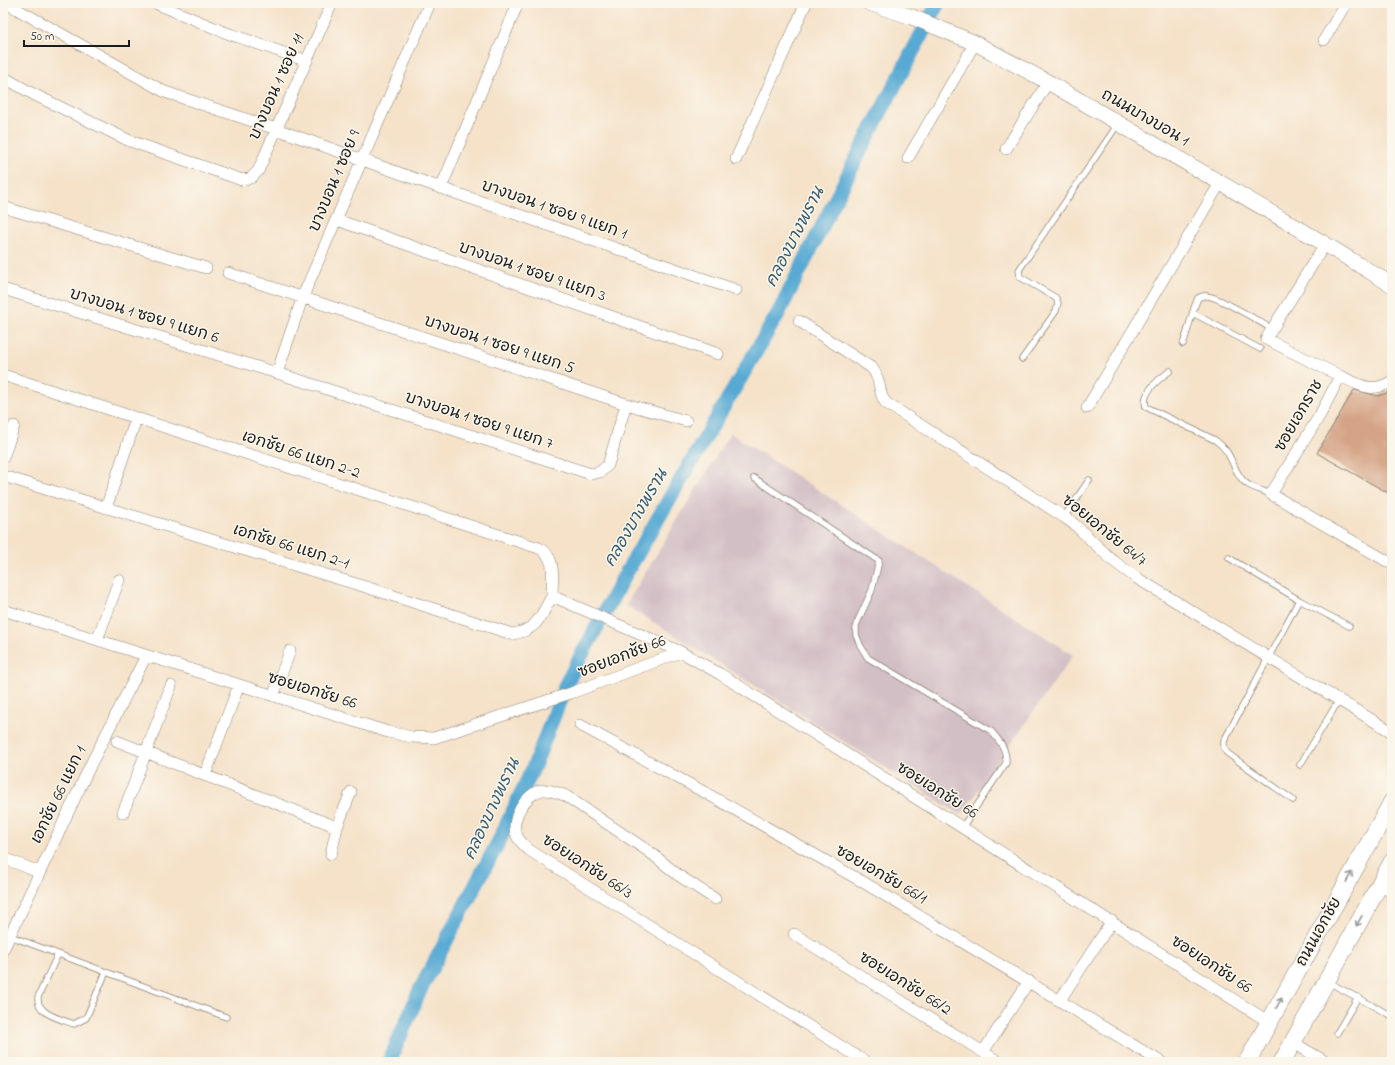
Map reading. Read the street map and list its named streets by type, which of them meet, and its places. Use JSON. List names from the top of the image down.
{
  "streets": {
    "main road": ["ถนนบางบอน 1", "ถนนเอกชัย"],
    "street": [
      "บางบอน 1 ซอย 11",
      "บางบอน 1 ซอย 9",
      "บางบอน 1 ซอย 9 แยก 1",
      "บางบอน 1 ซอย 9 แยก 3",
      "บางบอน 1 ซอย 9 แยก 6",
      "บางบอน 1 ซอย 9 แยก 5",
      "ซอยเอกราช",
      "บางบอน 1 ซอย 9 แยก 7",
      "เอกชัย 66 แยก 2-2",
      "ซอยเอกชัย 64/7",
      "เอกชัย 66 แยก 2-1",
      "ซอยเอกชัย 66",
      "เอกชัย 66 แยก 1",
      "ซอยเอกชัย 66/3",
      "ซอยเอกชัย 66/1",
      "ซอยเอกชัย 66/2"
    ]
  },
  "crossings": [
    ["บางบอน 1 ซอย 11", "บางบอน 1 ซอย 9 แยก 1"],
    ["บางบอน 1 ซอย 9", "บางบอน 1 ซอย 9 แยก 1"],
    ["บางบอน 1 ซอย 9", "บางบอน 1 ซอย 9 แยก 3"],
    ["บางบอน 1 ซอย 9", "บางบอน 1 ซอย 9 แยก 6"],
    ["บางบอน 1 ซอย 9", "บางบอน 1 ซอย 9 แยก 5"],
    ["บางบอน 1 ซอย 9", "บางบอน 1 ซอย 9 แยก 7"],
    ["บางบอน 1 ซอย 9 แยก 6", "บางบอน 1 ซอย 9 แยก 7"],
    ["บางบอน 1 ซอย 9 แยก 5", "บางบอน 1 ซอย 9 แยก 7"],
    ["เอกชัย 66 แยก 2-2", "เอกชัย 66 แยก 2-1"],
    ["ซอยเอกชัย 66", "เอกชัย 66 แยก 1"],
    ["ซอยเอกชัย 66", "ถนนเอกชัย"]
  ],
  "water": ["คลองบางพราน"],
  "scale_bar": "50 m"
}
